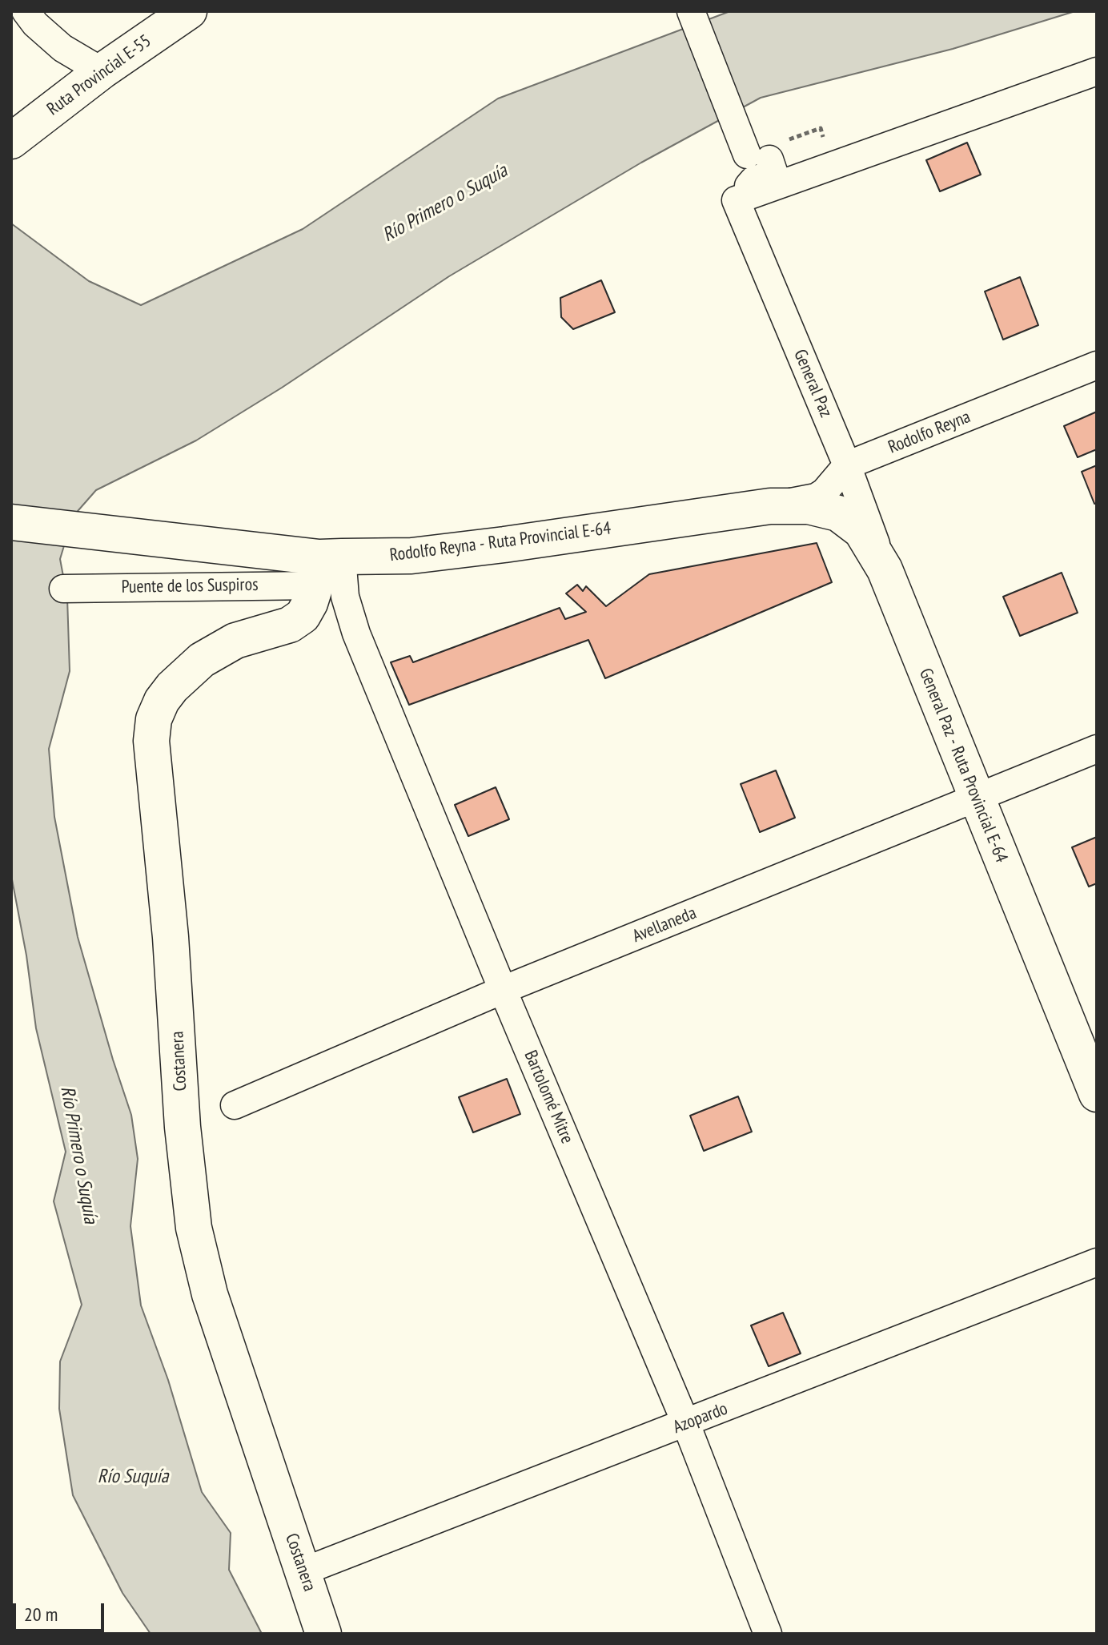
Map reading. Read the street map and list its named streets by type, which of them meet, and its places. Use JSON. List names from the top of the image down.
{
  "streets": {
    "street": [
      "Ruta Provincial E-55",
      "General Paz",
      "Rodolfo Reyna",
      "Rodolfo Reyna - Ruta Provincial E-64",
      "Puente de los Suspiros",
      "General Paz - Ruta Provincial E-64",
      "Avellaneda",
      "Costanera",
      "Bartolomé Mitre",
      "Azopardo"
    ]
  },
  "crossings": [
    ["General Paz", "Rodolfo Reyna"],
    ["General Paz", "General Paz - Ruta Provincial E-64"],
    ["Rodolfo Reyna", "Rodolfo Reyna - Ruta Provincial E-64"],
    ["Rodolfo Reyna", "General Paz - Ruta Provincial E-64"],
    ["Rodolfo Reyna - Ruta Provincial E-64", "Puente de los Suspiros"],
    ["Rodolfo Reyna - Ruta Provincial E-64", "General Paz - Ruta Provincial E-64"],
    ["Rodolfo Reyna - Ruta Provincial E-64", "Costanera"],
    ["Rodolfo Reyna - Ruta Provincial E-64", "Bartolomé Mitre"],
    ["Puente de los Suspiros", "Costanera"],
    ["Puente de los Suspiros", "Bartolomé Mitre"],
    ["General Paz - Ruta Provincial E-64", "Avellaneda"],
    ["Avellaneda", "Bartolomé Mitre"],
    ["Costanera", "Bartolomé Mitre"],
    ["Costanera", "Azopardo"],
    ["Bartolomé Mitre", "Azopardo"]
  ],
  "water": ["Río Primero o Suquía", "Río Suquía"],
  "scale_bar": "20 m"
}
